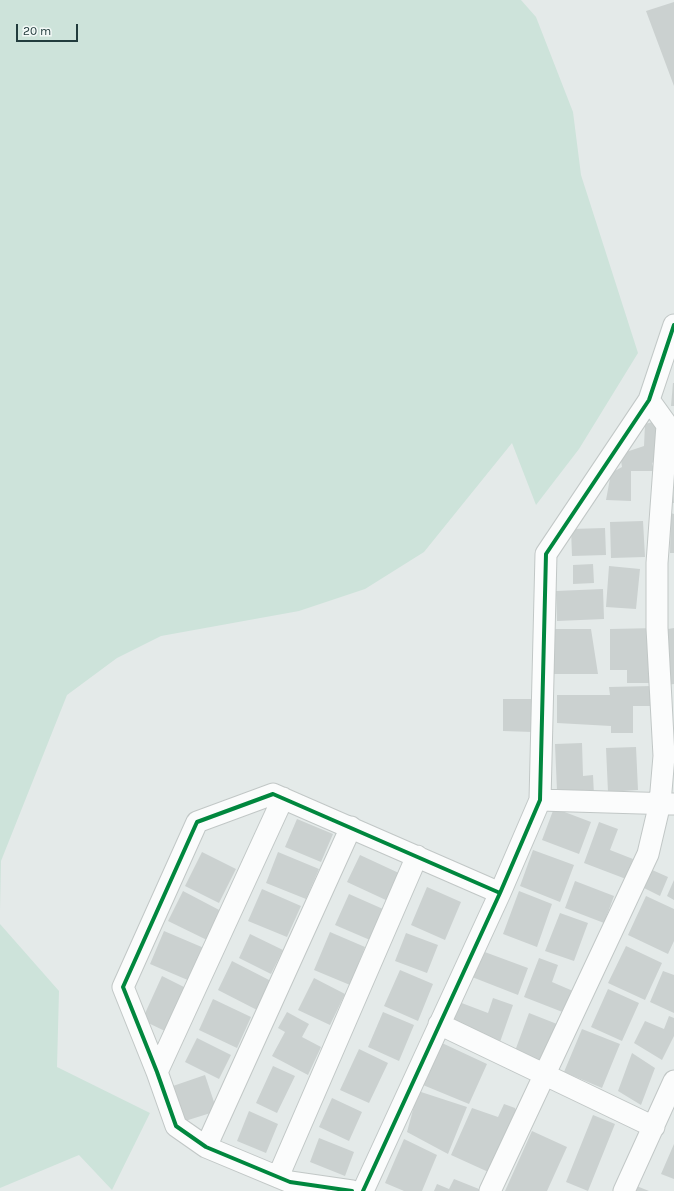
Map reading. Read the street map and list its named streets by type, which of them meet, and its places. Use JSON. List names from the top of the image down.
{
  "scale_bar": "20 m"
}
